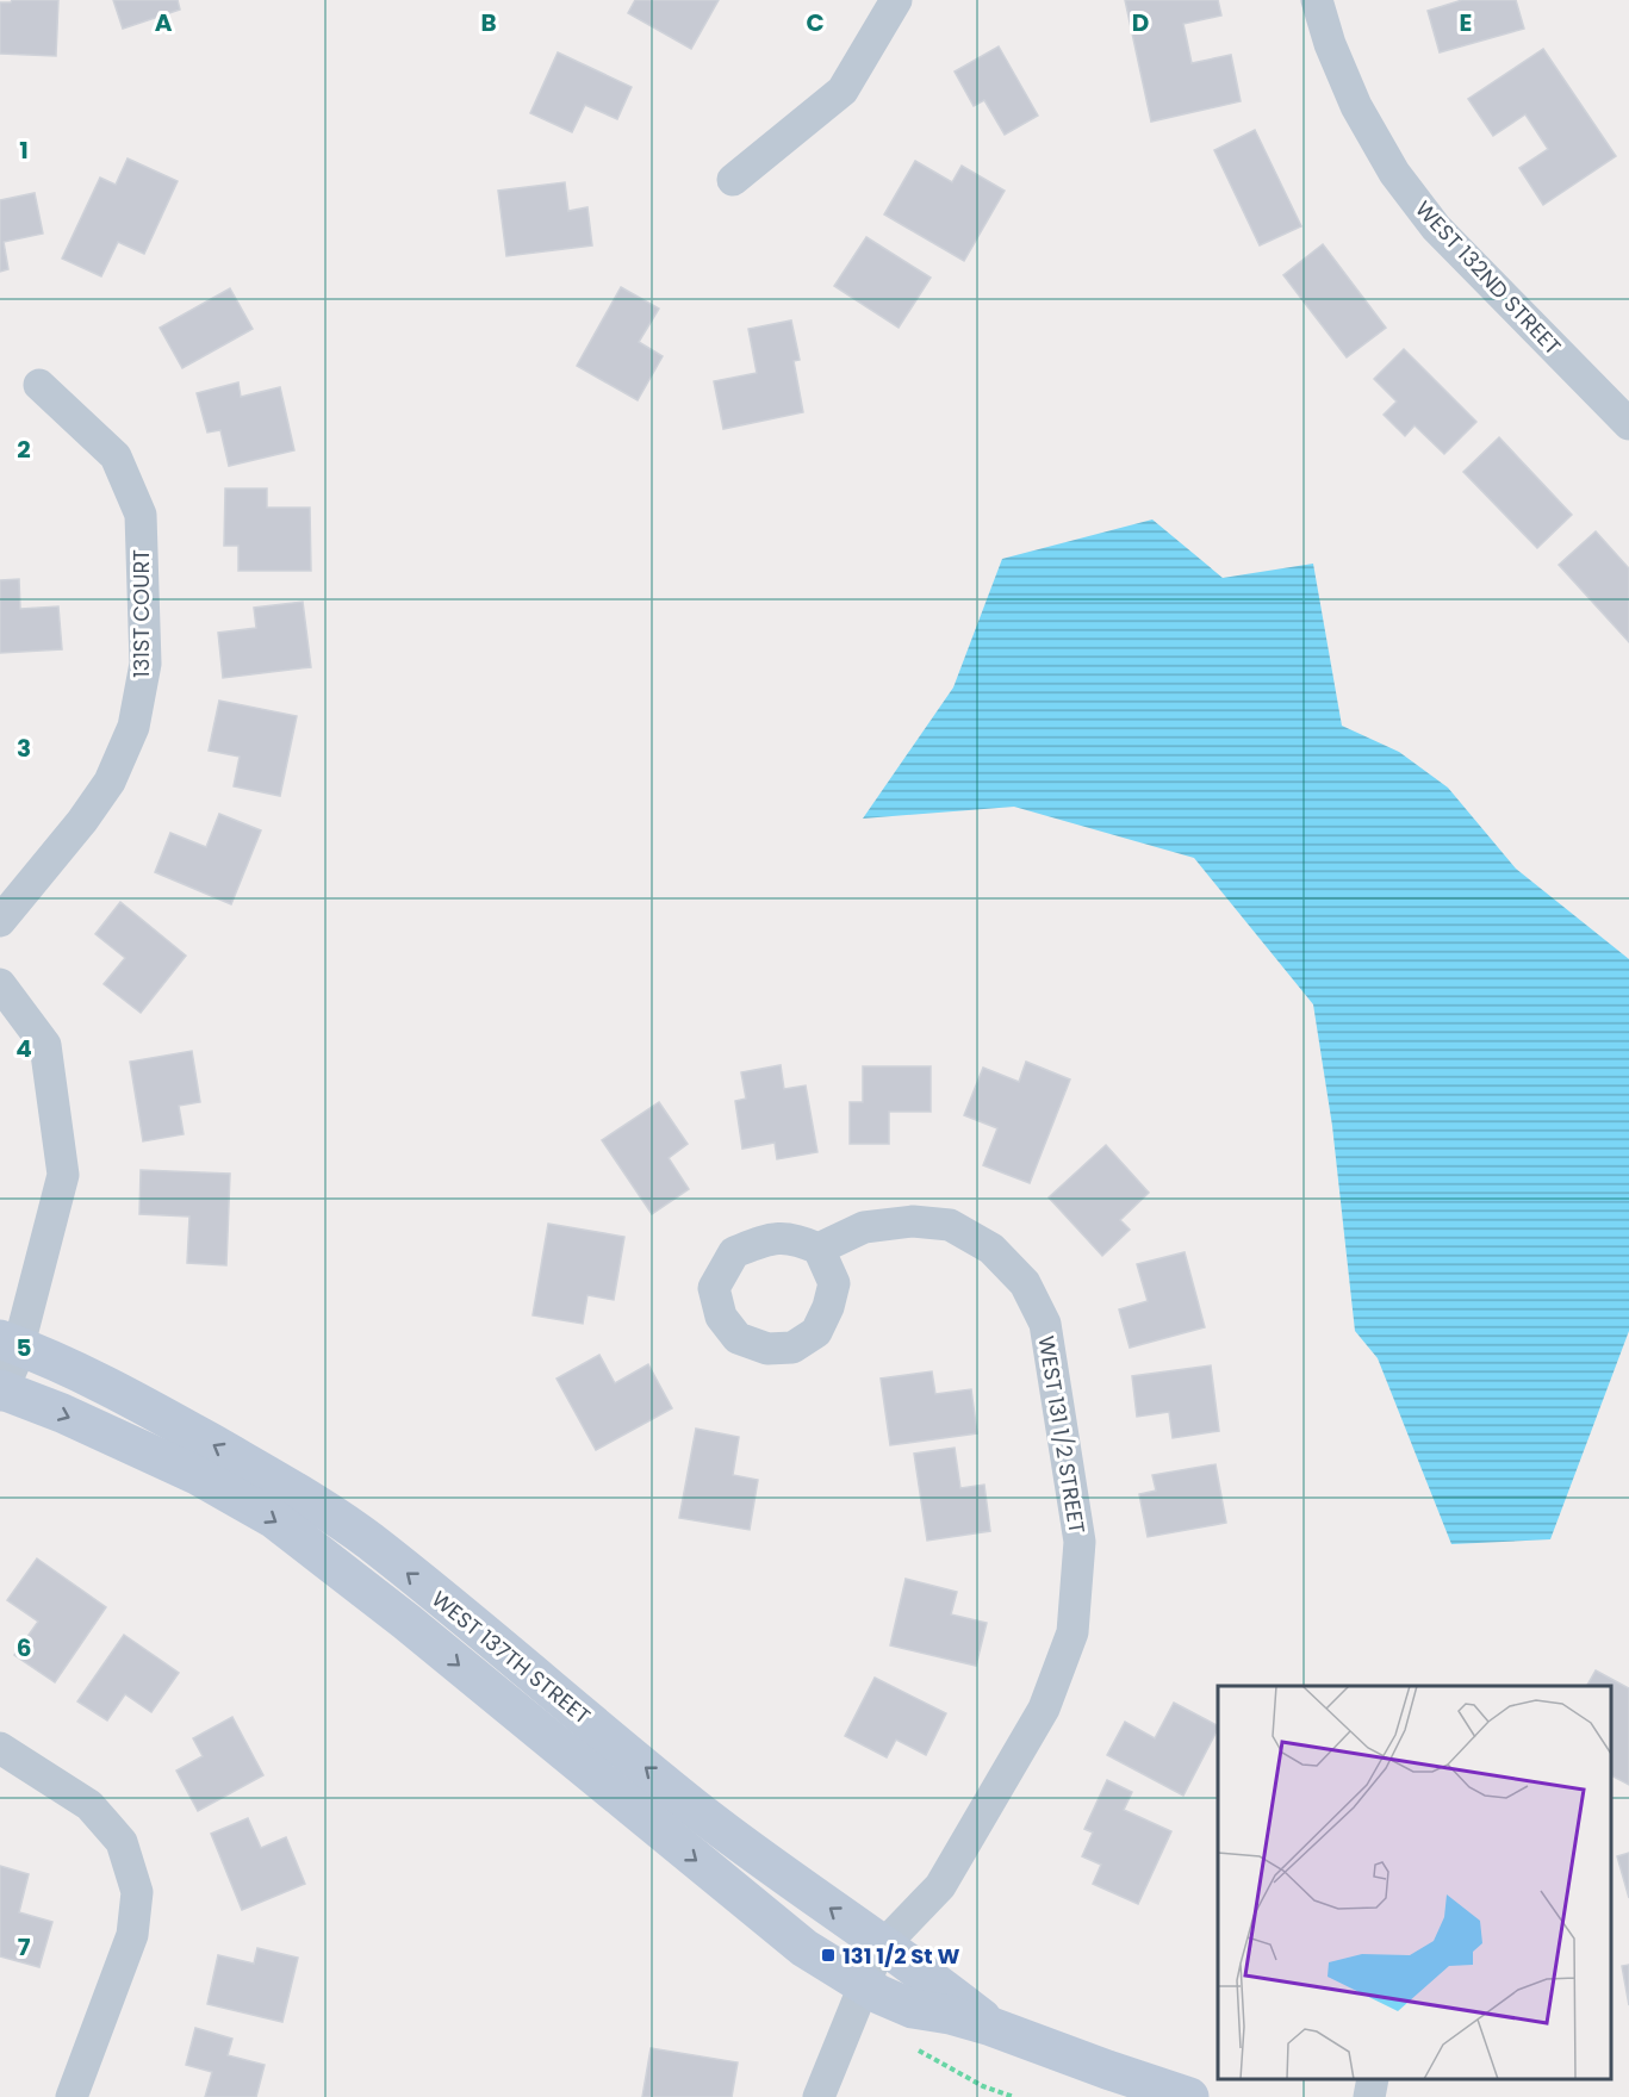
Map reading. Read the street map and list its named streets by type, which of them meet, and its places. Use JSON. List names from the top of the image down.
{
  "streets": {
    "main road": ["WEST 137TH STREET"],
    "street": ["WEST 132ND STREET", "131ST COURT", "WEST 131 1/2 STREET"]
  },
  "crossings": [
    ["WEST 131 1/2 STREET", "WEST 137TH STREET"]
  ],
  "places": {
    "transit": ["131 1/2 St W"]
  },
  "grid": {
    "columns": [
      "A",
      "B",
      "C",
      "D",
      "E"
    ],
    "rows": [
      "1",
      "2",
      "3",
      "4",
      "5",
      "6",
      "7"
    ]
  }
}
